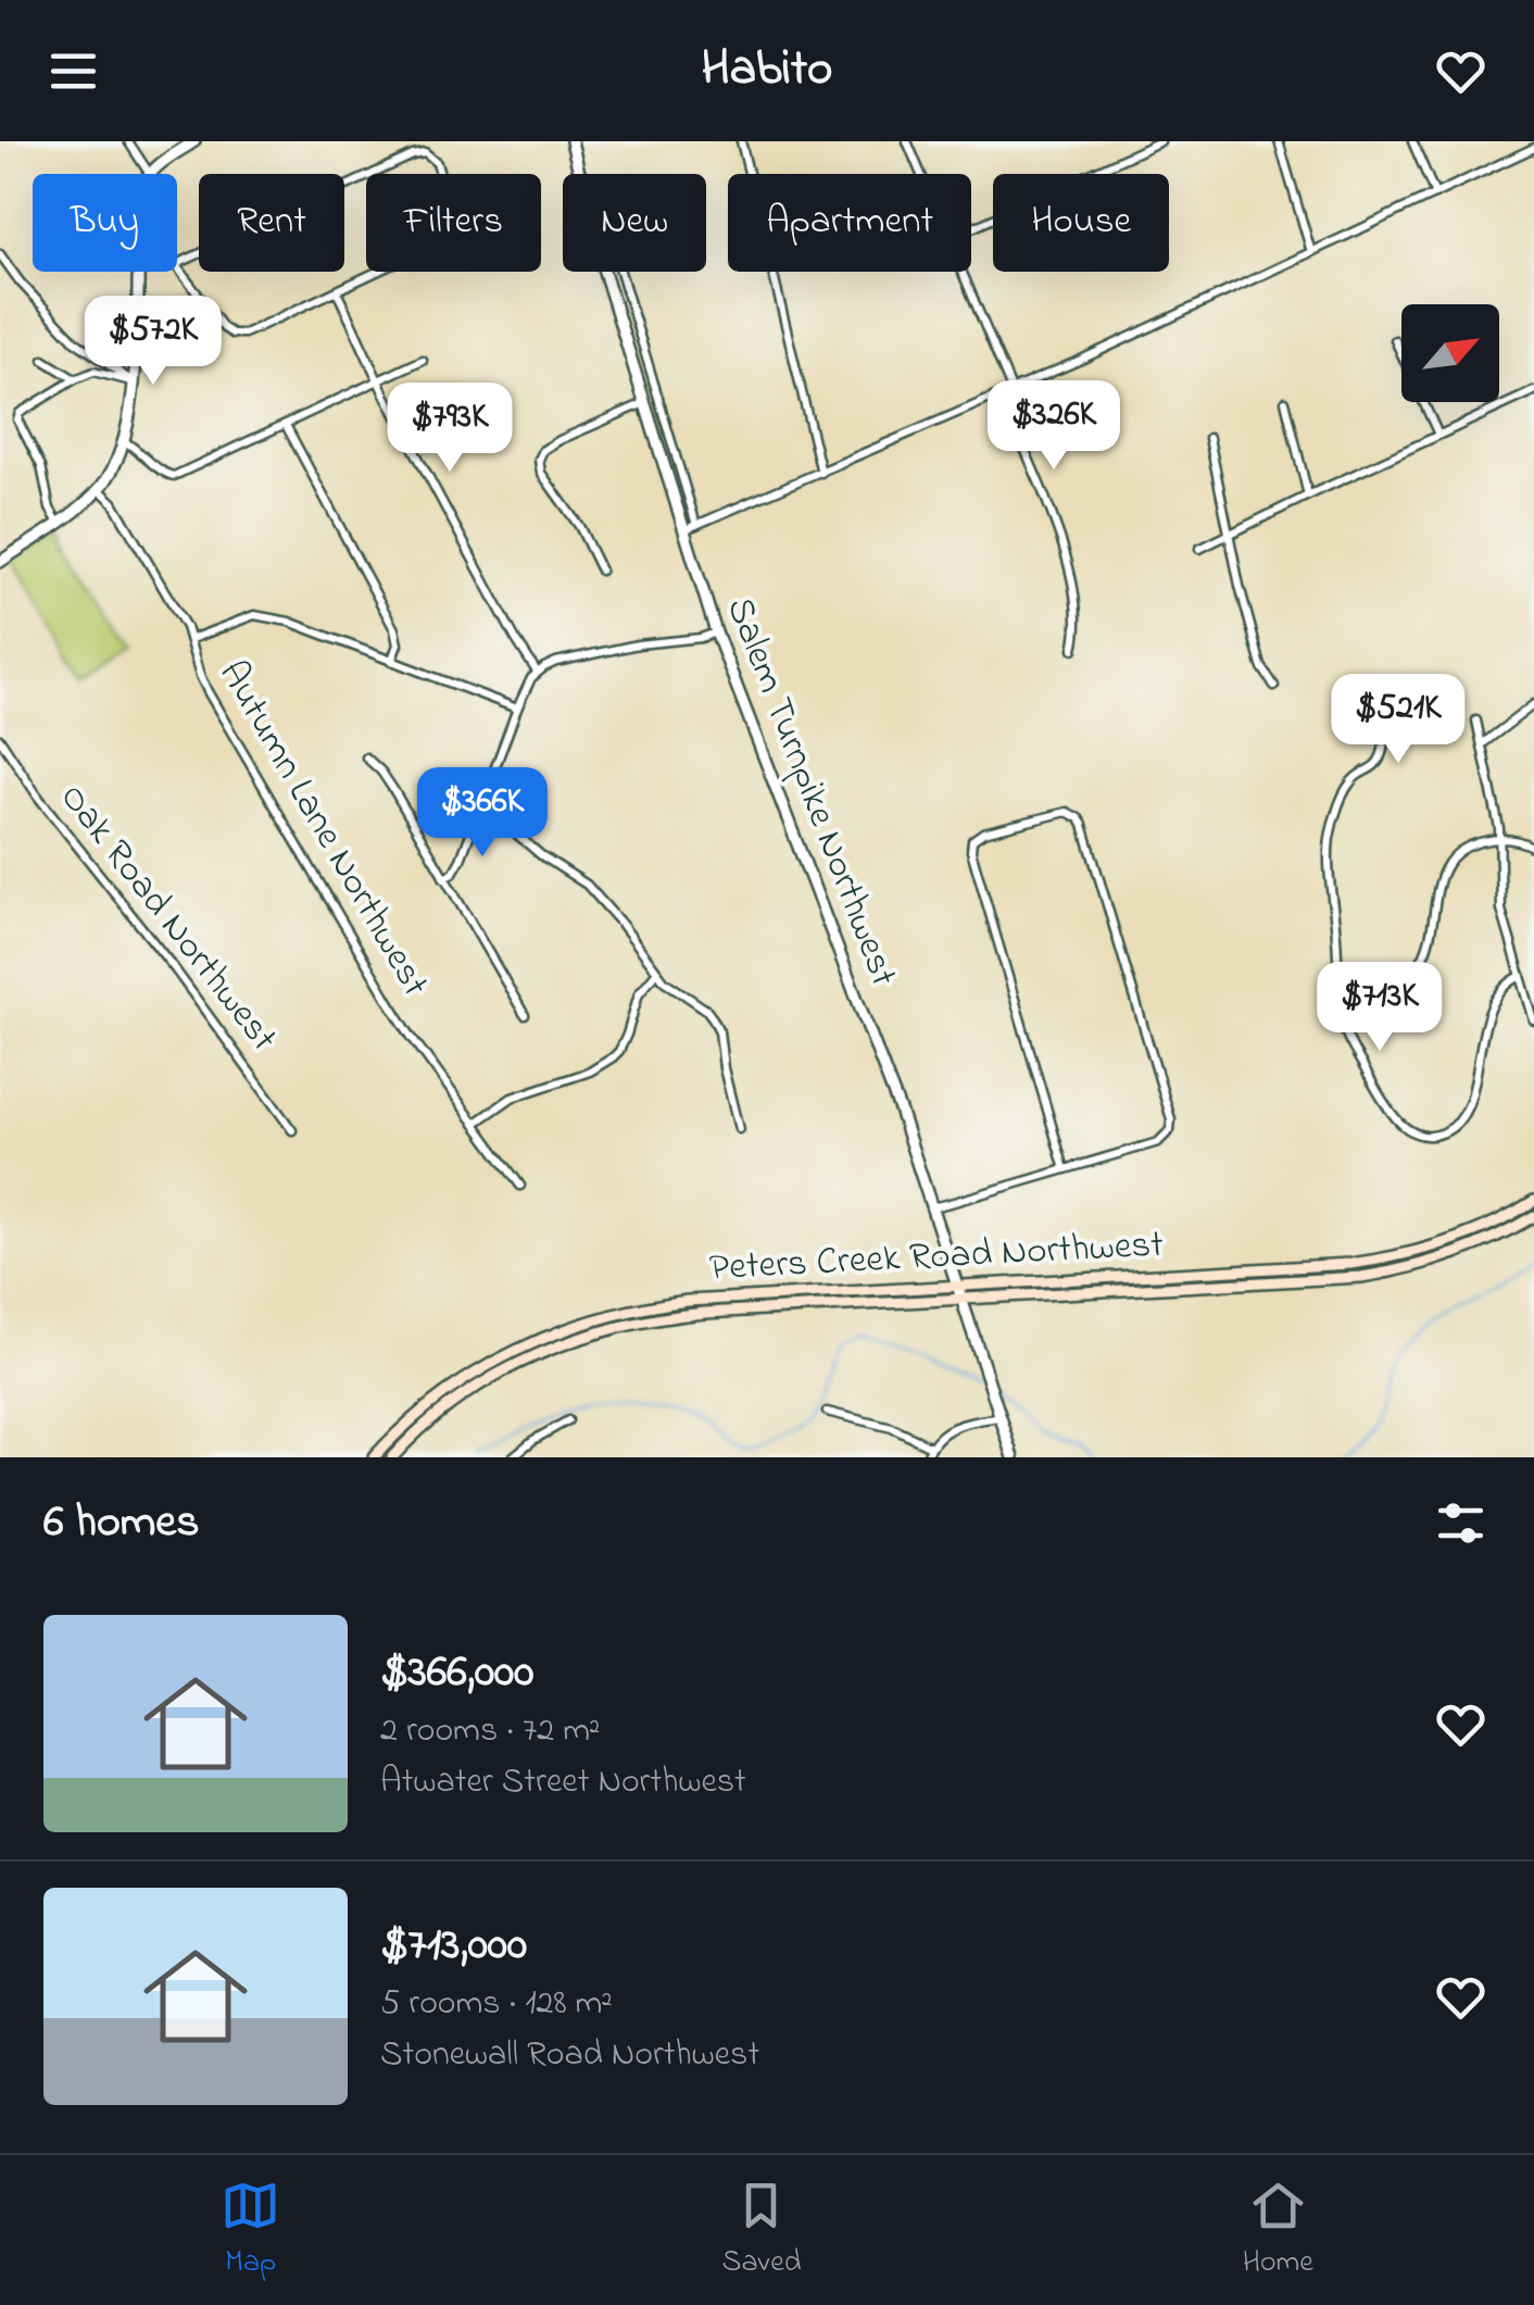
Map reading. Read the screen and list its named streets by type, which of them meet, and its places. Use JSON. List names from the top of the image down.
{
  "streets": {
    "main road": ["Peters Creek Road Northwest"],
    "street": ["Salem Turnpike Northwest", "Autumn Lane Northwest", "Oak Road Northwest"]
  },
  "crossings": [
    ["Salem Turnpike Northwest", "Peters Creek Road Northwest"]
  ],
  "north": "top right",
  "page": {
    "header": "Habito",
    "chip": [
      "Buy",
      "Rent",
      "Filters",
      "New",
      "Apartment",
      "House"
    ],
    "price": [
      "$572K",
      "$326K",
      "$793K",
      "$521K",
      "$366K",
      "$713K"
    ],
    "heading": "6 homes",
    "list": [
      {
        "name": "$366,000",
        "note": "2 rooms · 72 m² · Atwater Street Northwest"
      },
      {
        "name": "$713,000",
        "note": "5 rooms · 128 m² · Stonewall Road Northwest"
      }
    ],
    "tabs": ["Map", "Saved", "Home"]
  }
}
